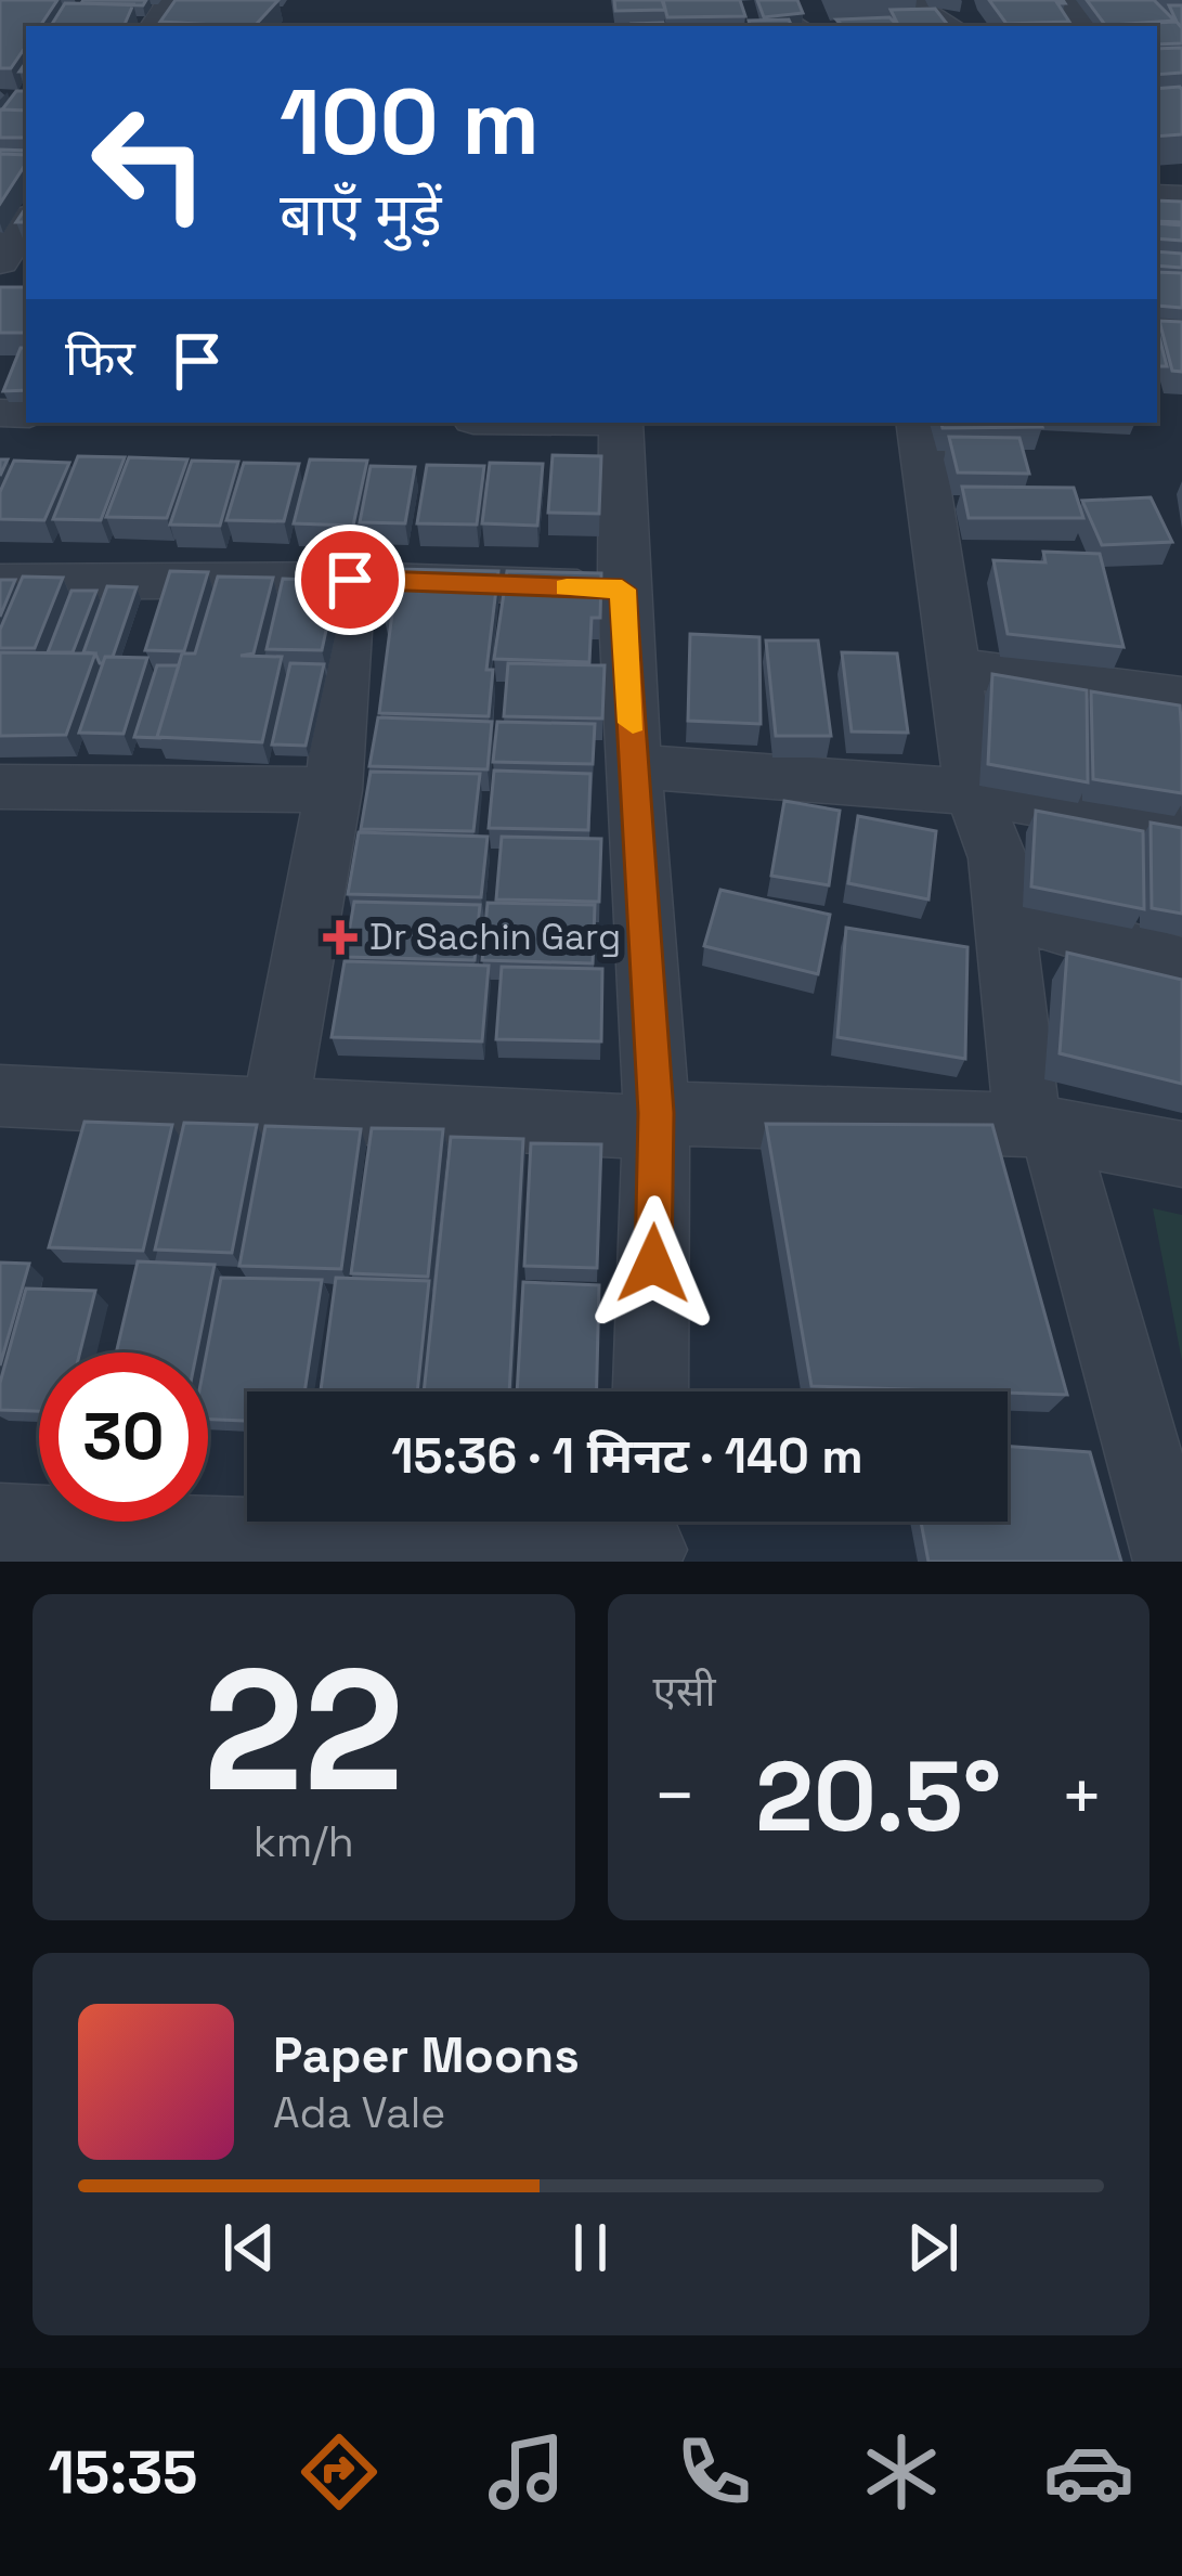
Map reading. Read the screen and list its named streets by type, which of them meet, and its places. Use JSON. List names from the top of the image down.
{
  "places": {
    "health": ["Dr Sachin Garg"]
  },
  "page": {
    "turn": ["100 m", "बाएँ मुड़ें"],
    "then": "फिर",
    "limit": "30",
    "trip": "15:36 · 1 मिनट · 140 m",
    "tile": [
      ["22", "km/h"],
      "एसी"
    ],
    "heat": ["−", "20.5°", "+"],
    "song": ["Paper Moons", "Ada Vale"],
    "tabs": "15:35"
  }
}
